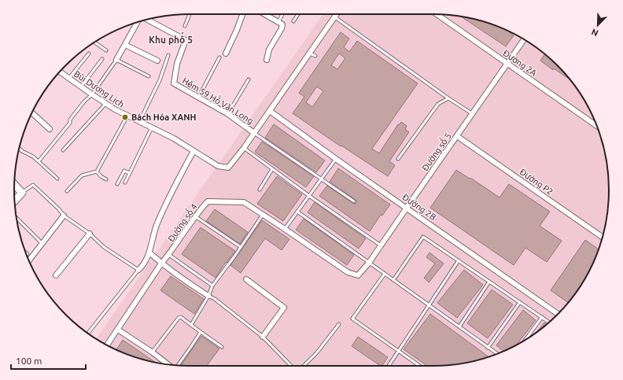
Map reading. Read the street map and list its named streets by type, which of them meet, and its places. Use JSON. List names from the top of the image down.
{
  "streets": {
    "street": [
      "Đường 2A",
      "Bùi Dương Lịch",
      "Hẻm 59 Hồ Văn Long",
      "Đường số 5",
      "Đường P2",
      "Đường 2B",
      "Đường số 4"
    ]
  },
  "crossings": [
    ["Đường 2A", "Đường số 5"],
    ["Đường số 5", "Đường P2"],
    ["Đường số 5", "Đường 2B"],
    ["Đường số 5", "Đường số 4"]
  ],
  "districts": ["Khu phố 5"],
  "places": ["Bách Hóa XANH"],
  "scale_bar": "100 m",
  "north": "bottom left"
}
